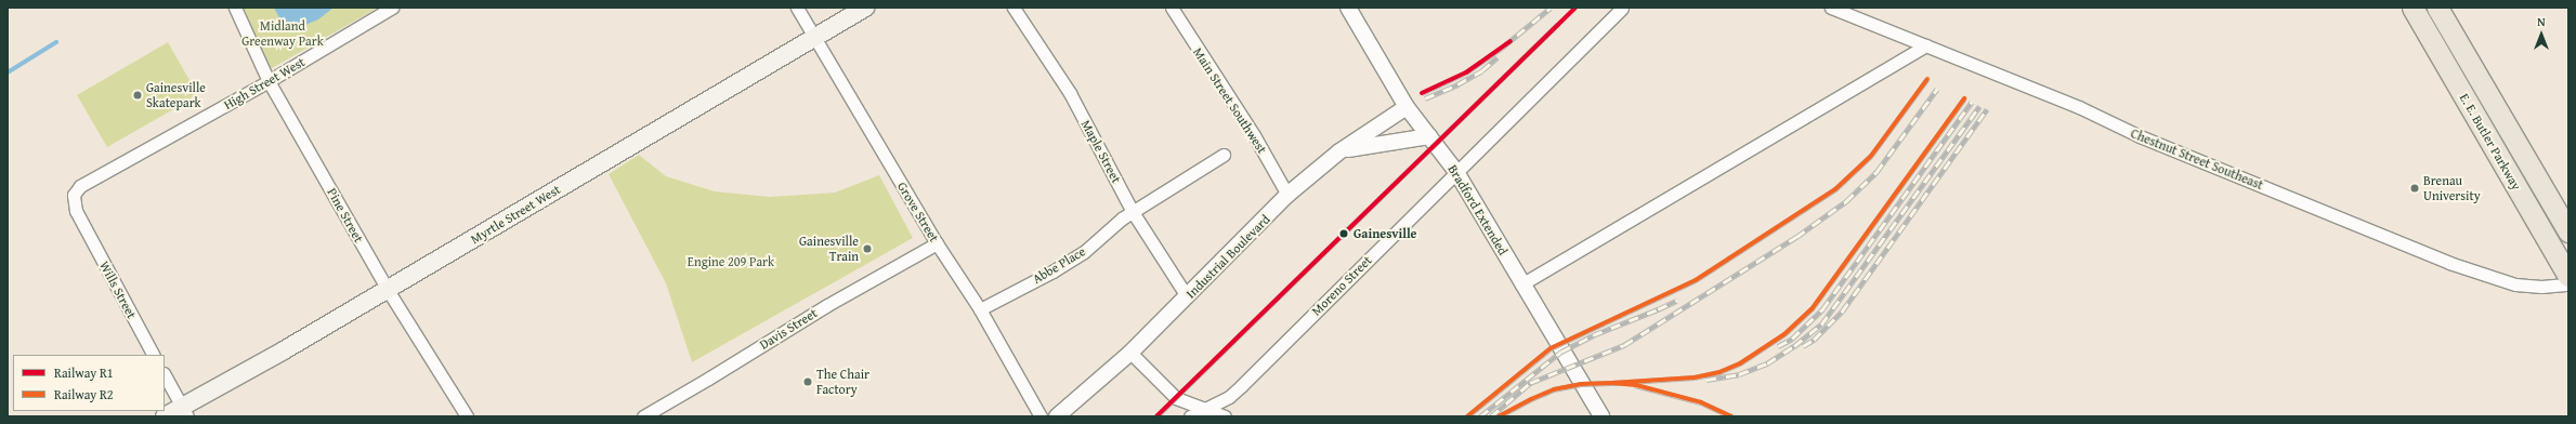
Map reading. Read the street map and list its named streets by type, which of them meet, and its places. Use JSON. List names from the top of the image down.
{
  "streets": {
    "highway": ["E. E. Butler Parkway"],
    "main road": ["Myrtle Street West"],
    "street": [
      "High Street West",
      "Main Street Southwest",
      "Maple Street",
      "Chestnut Street Southeast",
      "Bradford Extended",
      "Grove Street",
      "Pine Street",
      "Industrial Boulevard",
      "Abbe Place",
      "Moreno Street",
      "Wills Street",
      "Davis Street"
    ]
  },
  "crossings": [
    ["High Street West", "Pine Street"],
    ["High Street West", "Wills Street"],
    ["Main Street Southwest", "Industrial Boulevard"],
    ["Maple Street", "Industrial Boulevard"],
    ["Maple Street", "Abbe Place"],
    ["Bradford Extended", "Industrial Boulevard"],
    ["Bradford Extended", "Moreno Street"],
    ["Grove Street", "Myrtle Street West"],
    ["Grove Street", "Abbe Place"],
    ["Grove Street", "Davis Street"],
    ["Myrtle Street West", "Pine Street"]
  ],
  "parks": ["Midland Greenway Park", "Engine 209 Park"],
  "places": [
    "Gainesville Skatepark",
    "Brenau University",
    "Gainesville",
    "Gainesville Train",
    "The Chair Factory"
  ],
  "lines": ["rail line R1", "rail line R2"],
  "legend": ["Railway R1", "Railway R2"],
  "north": "top"
}
